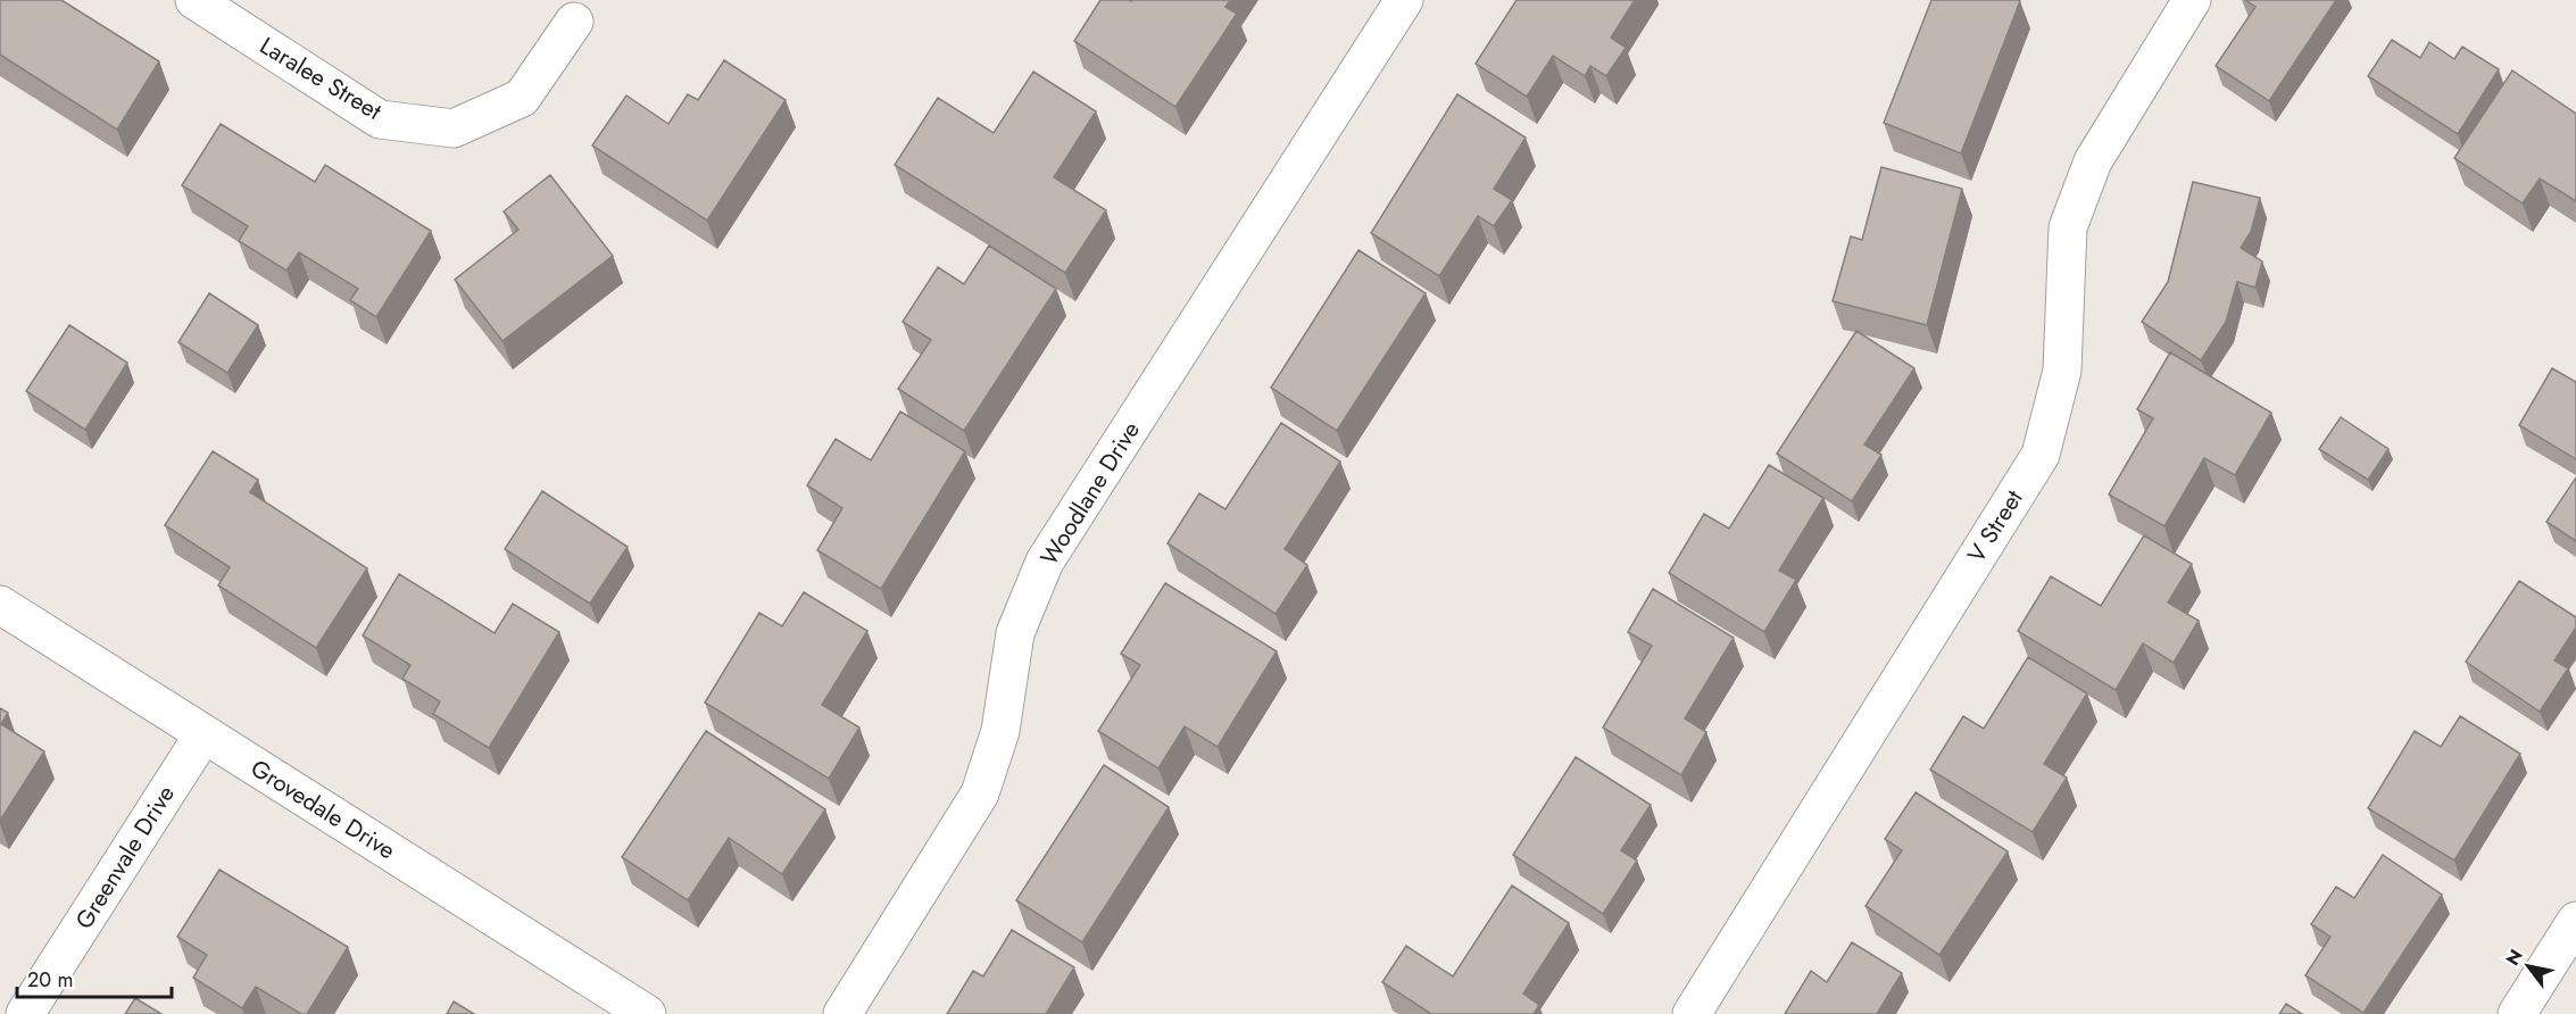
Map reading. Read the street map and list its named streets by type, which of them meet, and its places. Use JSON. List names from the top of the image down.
{
  "streets": {
    "street": [
      "Laralee Street",
      "Woodlane Drive",
      "V Street",
      "Grovedale Drive",
      "Greenvale Drive"
    ]
  },
  "crossings": [
    ["Grovedale Drive", "Greenvale Drive"]
  ],
  "scale_bar": "20 m",
  "north": "top left"
}
